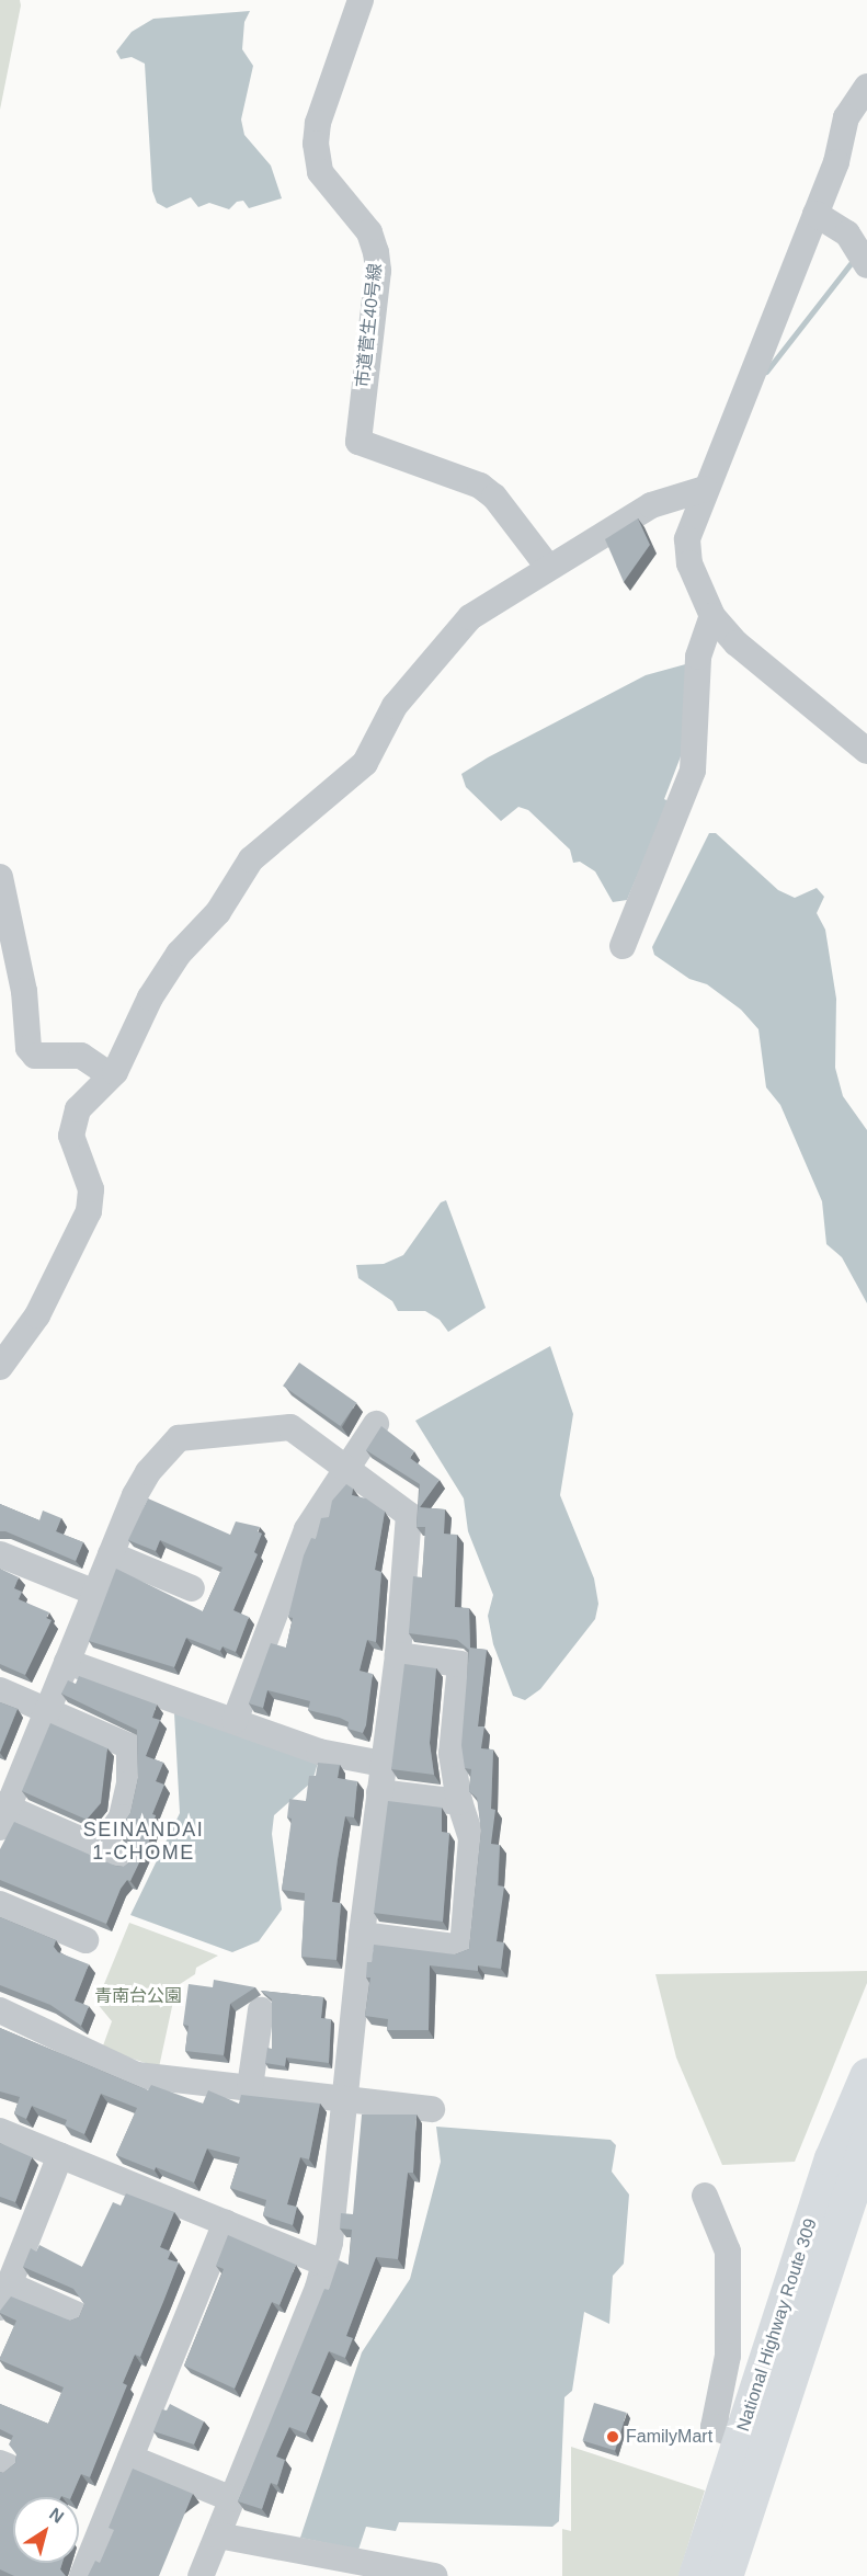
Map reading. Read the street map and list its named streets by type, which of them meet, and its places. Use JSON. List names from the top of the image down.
{
  "streets": {
    "highway": ["National Highway Route 309"],
    "street": ["市道菅生40号線"]
  },
  "districts": ["SEINANDAI 1-CHOME"],
  "parks": ["青南台公園"],
  "places": ["FamilyMart"],
  "north": "top right"
}
